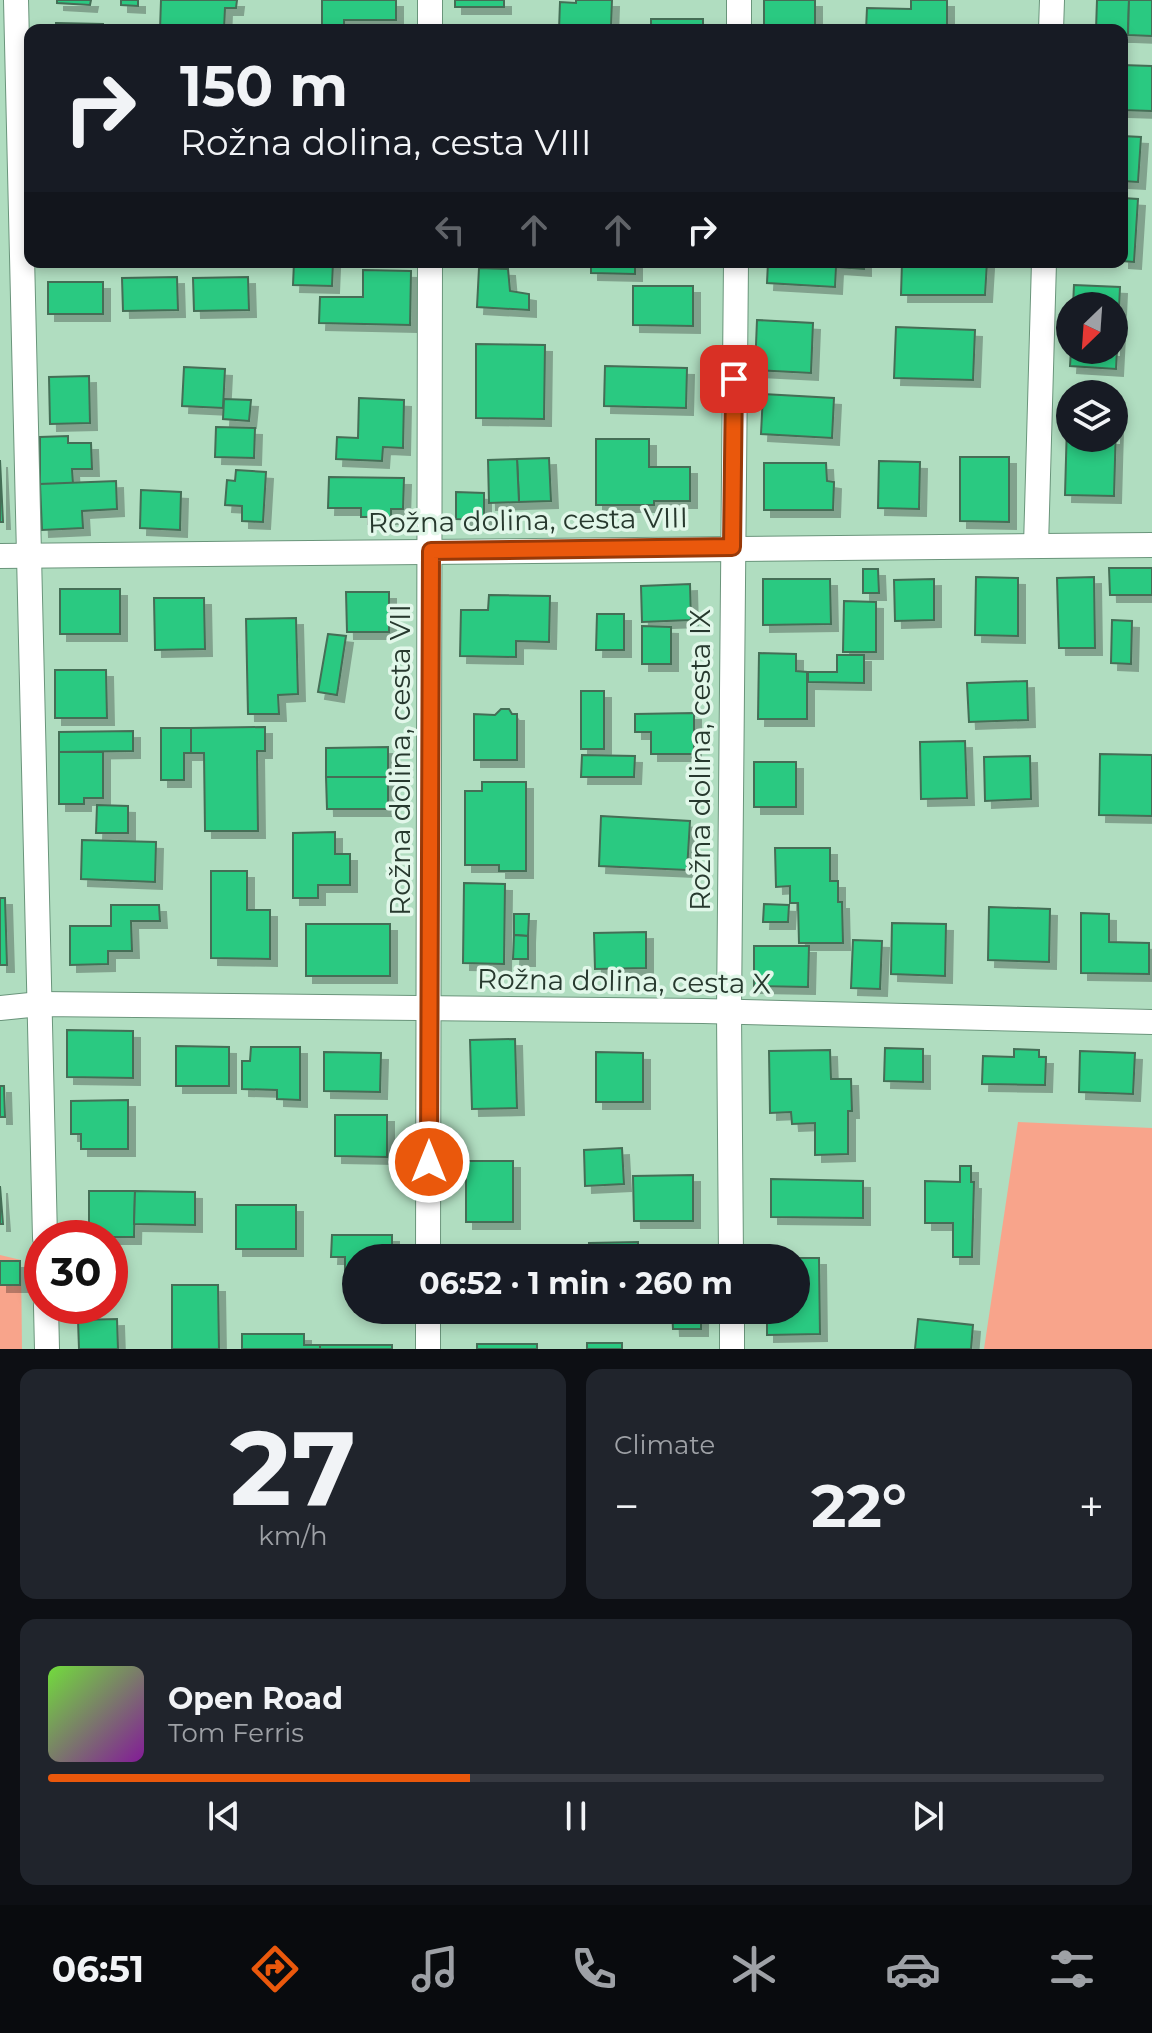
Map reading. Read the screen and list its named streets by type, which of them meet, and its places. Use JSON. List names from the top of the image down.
{
  "streets": {
    "street": [
      "Rožna dolina, cesta VIII",
      "Rožna dolina, cesta VII",
      "Rožna dolina, cesta IX",
      "Rožna dolina, cesta X"
    ]
  },
  "crossings": [
    ["Rožna dolina, cesta VIII", "Rožna dolina, cesta VII"],
    ["Rožna dolina, cesta VIII", "Rožna dolina, cesta IX"],
    ["Rožna dolina, cesta VII", "Rožna dolina, cesta X"],
    ["Rožna dolina, cesta IX", "Rožna dolina, cesta X"]
  ],
  "north": "bottom left",
  "page": {
    "turn": ["150 m", "Rožna dolina, cesta VIII"],
    "limit": "30",
    "trip": "06:52 · 1 min · 260 m",
    "tile": [
      ["27", "km/h"],
      "Climate"
    ],
    "heat": ["−", "22°", "+"],
    "song": ["Open Road", "Tom Ferris"],
    "tabs": "06:51"
  }
}
